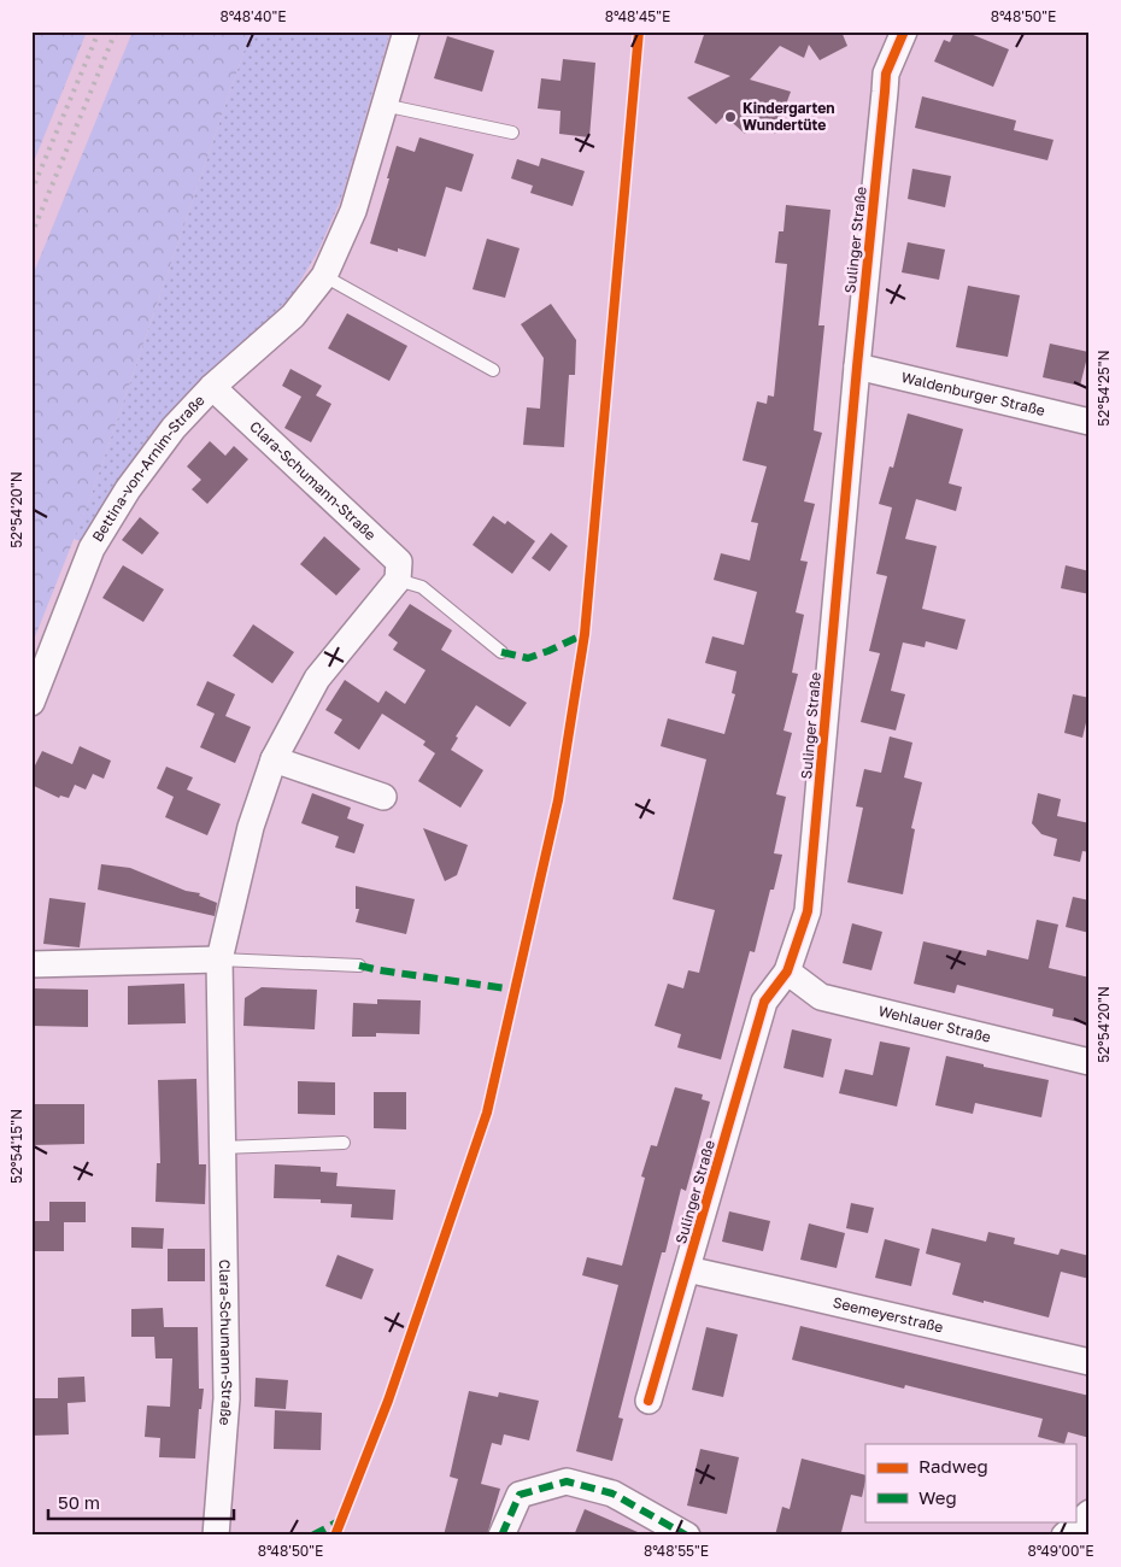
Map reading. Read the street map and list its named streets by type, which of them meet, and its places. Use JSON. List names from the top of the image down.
{
  "streets": {
    "street": [
      "Sulinger Straße",
      "Waldenburger Straße",
      "Bettina-von-Arnim-Straße",
      "Clara-Schumann-Straße",
      "Wehlauer Straße",
      "Seemeyerstraße"
    ]
  },
  "crossings": [
    ["Sulinger Straße", "Waldenburger Straße"],
    ["Sulinger Straße", "Wehlauer Straße"],
    ["Sulinger Straße", "Seemeyerstraße"],
    ["Bettina-von-Arnim-Straße", "Clara-Schumann-Straße"]
  ],
  "places": ["Kindergarten Wundertüte"],
  "legend": ["Radweg", "Weg"],
  "scale_bar": "50 m",
  "coordinates": [
    "8°48'40\"E",
    "8°48'45\"E",
    "8°48'50\"E",
    "52°54'25\"N",
    "52°54'20\"N",
    "52°54'15\"N",
    "8°48'55\"E",
    "8°49'00\"E"
  ]
}
